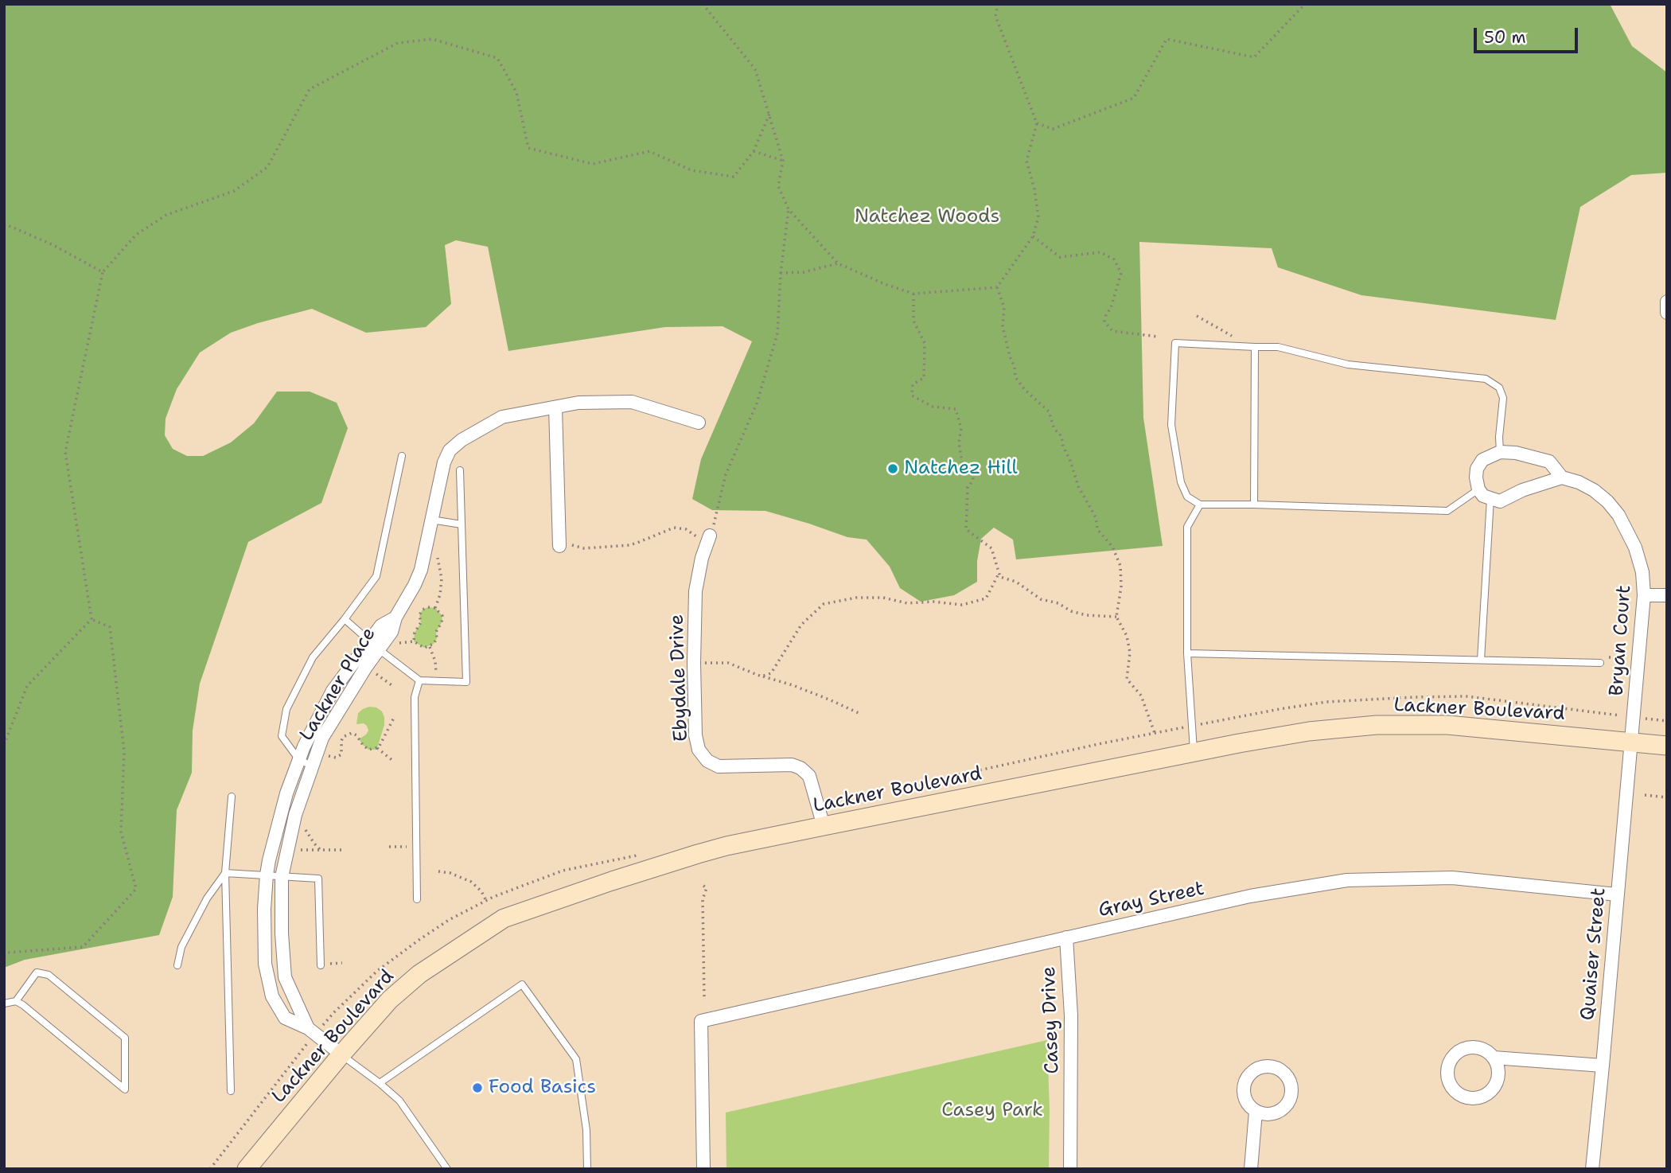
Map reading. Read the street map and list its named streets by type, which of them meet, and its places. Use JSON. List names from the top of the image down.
{
  "streets": {
    "main road": ["Lackner Boulevard"],
    "street": [
      "Bryan Court",
      "Ebydale Drive",
      "Lackner Place",
      "Gray Street",
      "Quaiser Street",
      "Casey Drive"
    ]
  },
  "crossings": [
    ["Bryan Court", "Lackner Boulevard"],
    ["Bryan Court", "Quaiser Street"],
    ["Ebydale Drive", "Lackner Boulevard"],
    ["Lackner Place", "Lackner Boulevard"],
    ["Lackner Boulevard", "Quaiser Street"],
    ["Gray Street", "Quaiser Street"],
    ["Gray Street", "Casey Drive"]
  ],
  "parks": ["Natchez Woods", "Casey Park"],
  "places": ["Natchez Hill", "Food Basics"],
  "scale_bar": "50 m"
}
